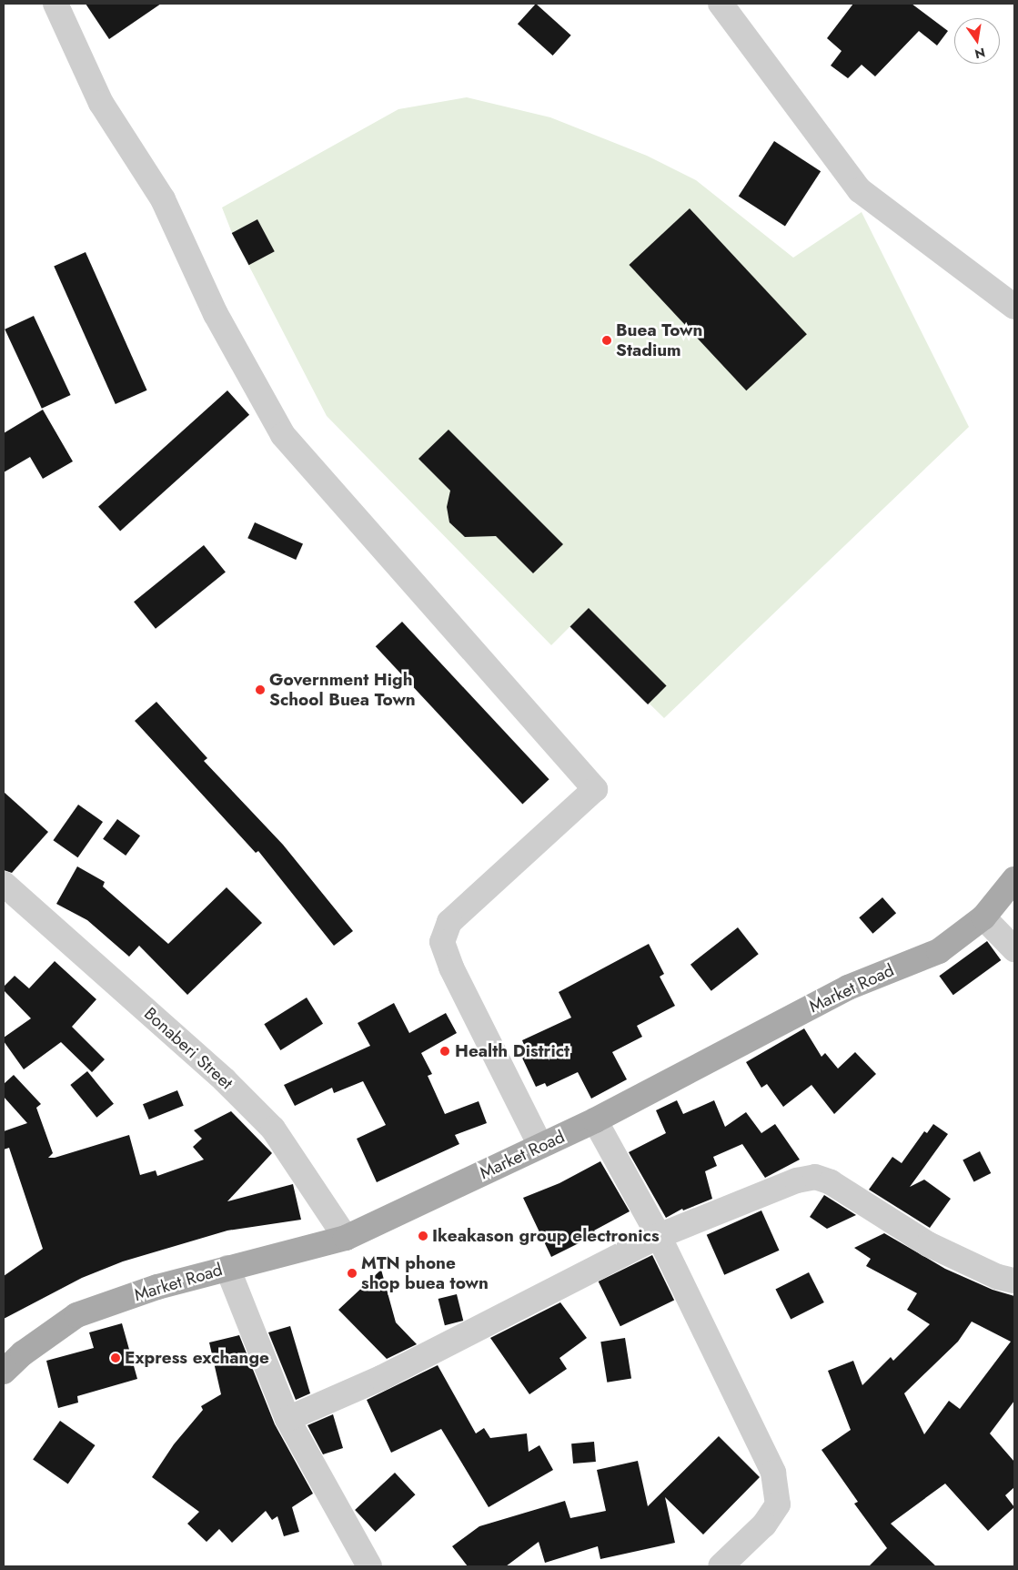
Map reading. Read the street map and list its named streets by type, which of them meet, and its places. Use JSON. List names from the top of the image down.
{
  "streets": {
    "main road": ["Market Road"],
    "street": ["Bonaberi Street"]
  },
  "crossings": [
    ["Market Road", "Bonaberi Street"]
  ],
  "places": [
    "Buea Town Stadium",
    "Government High School Buea Town",
    "Health District",
    "Ikeakason group electronics",
    "MTN phone shop buea town",
    "Express exchange"
  ],
  "north": "bottom"
}
